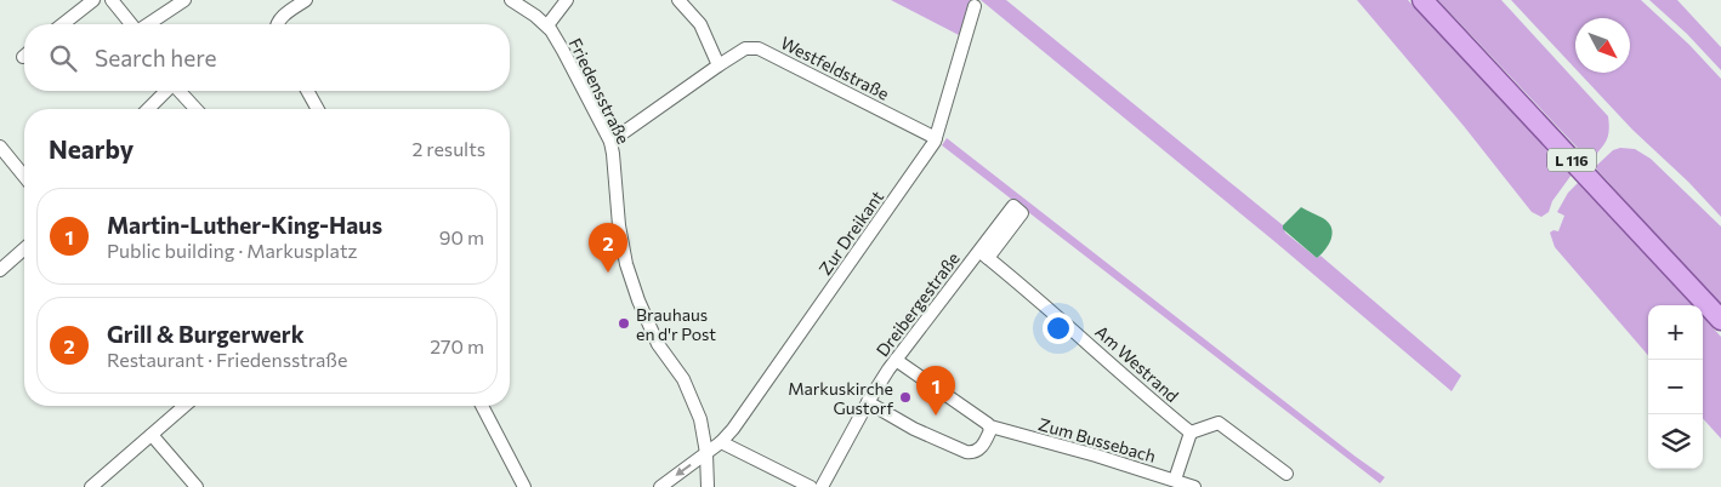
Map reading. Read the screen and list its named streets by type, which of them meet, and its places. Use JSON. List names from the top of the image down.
{
  "streets": {
    "main road": ["L 116"],
    "street": [
      "Westfeldstraße",
      "Friedensstraße",
      "Zur Dreikant",
      "Dreibergestraße",
      "Am Westrand",
      "Zum Bussebach"
    ]
  },
  "crossings": [
    ["Westfeldstraße", "Friedensstraße"],
    ["Westfeldstraße", "Zur Dreikant"],
    ["Friedensstraße", "Zur Dreikant"],
    ["Dreibergestraße", "Am Westrand"]
  ],
  "places": ["Brauhaus en d'r Post", "Markuskirche Gustorf"],
  "north": "bottom right",
  "page": {
    "search": "Search here",
    "heading": ["Nearby", "2 results"],
    "list": [
      {
        "mark": "1",
        "name": "Martin-Luther-King-Haus",
        "note": "Public building · Markusplatz",
        "value": "90 m"
      },
      {
        "mark": "2",
        "name": "Grill & Burgerwerk",
        "note": "Restaurant · Friedensstraße",
        "value": "270 m"
      }
    ],
    "pins": ["2", "1"],
    "map_buttons": ["+", "−"]
  }
}
